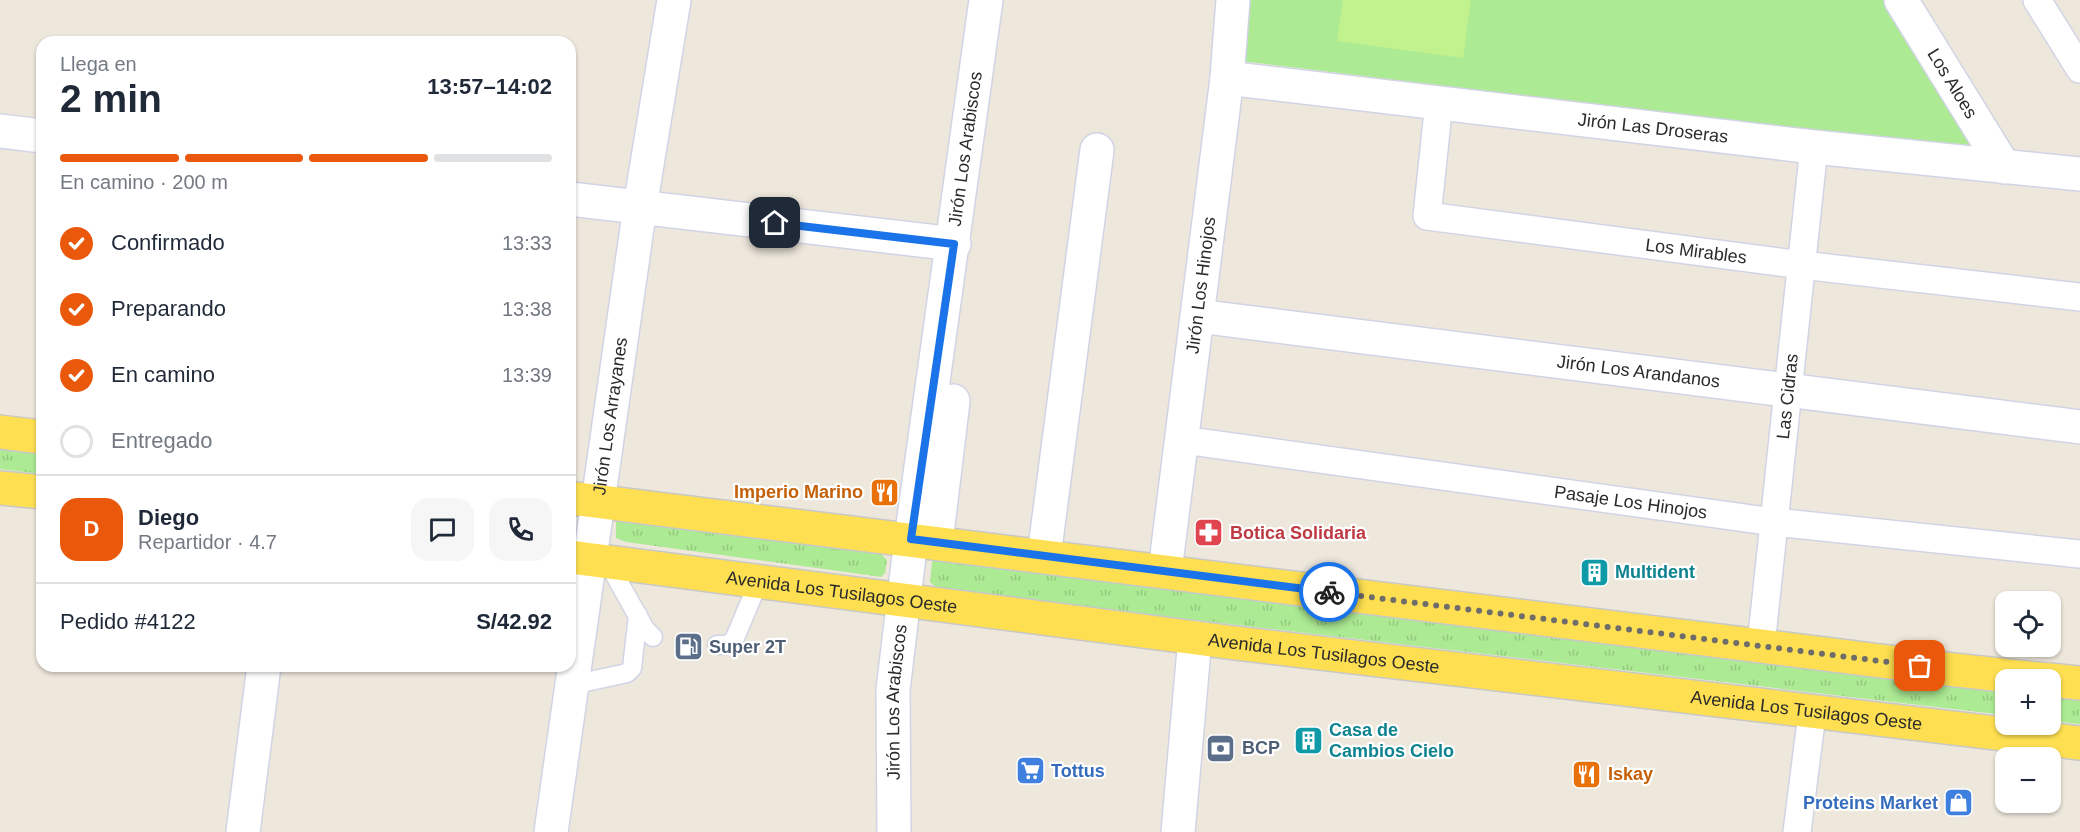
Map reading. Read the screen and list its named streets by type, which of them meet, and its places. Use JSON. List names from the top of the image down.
{
  "streets": {
    "main road": ["Avenida Los Tusilagos Oeste"],
    "street": [
      "Los Aloes",
      "Jirón Las Droseras",
      "Jirón Los Arabiscos",
      "Los Mirables",
      "Jirón Los Hinojos",
      "Jirón Los Arandanos",
      "Las Cidras",
      "Jirón Los Arrayanes",
      "Pasaje Los Hinojos"
    ]
  },
  "crossings": [
    ["Los Aloes", "Jirón Las Droseras"],
    ["Jirón Las Droseras", "Los Mirables"],
    ["Jirón Las Droseras", "Jirón Los Hinojos"],
    ["Jirón Las Droseras", "Las Cidras"],
    ["Jirón Los Arabiscos", "Avenida Los Tusilagos Oeste"],
    ["Los Mirables", "Las Cidras"],
    ["Jirón Los Hinojos", "Jirón Los Arandanos"],
    ["Jirón Los Hinojos", "Pasaje Los Hinojos"],
    ["Jirón Los Arandanos", "Las Cidras"],
    ["Las Cidras", "Pasaje Los Hinojos"],
    ["Jirón Los Arrayanes", "Avenida Los Tusilagos Oeste"]
  ],
  "places": {
    "restaurant": ["Imperio Marino", "Iskay"],
    "pharmacy": ["Botica Solidaria"],
    "building": ["Multident", "Casa de Cambios Cielo"],
    "fuel station": ["Super 2T"],
    "bank": ["BCP"],
    "supermarket": ["Tottus"],
    "shop": ["Proteins Market"]
  },
  "page": {
    "heading": ["2 min", "Llega en", "13:57–14:02"],
    "panel": [
      "Diego",
      "Repartidor · 4.7",
      "Pedido #4122",
      "S/42.92"
    ],
    "bar": "En camino · 200 m",
    "list": [
      ["Confirmado", "13:33"],
      ["Preparando", "13:38"],
      ["En camino", "13:39"],
      "Entregado"
    ],
    "round": "D",
    "map_buttons": ["+", "−"]
  }
}
